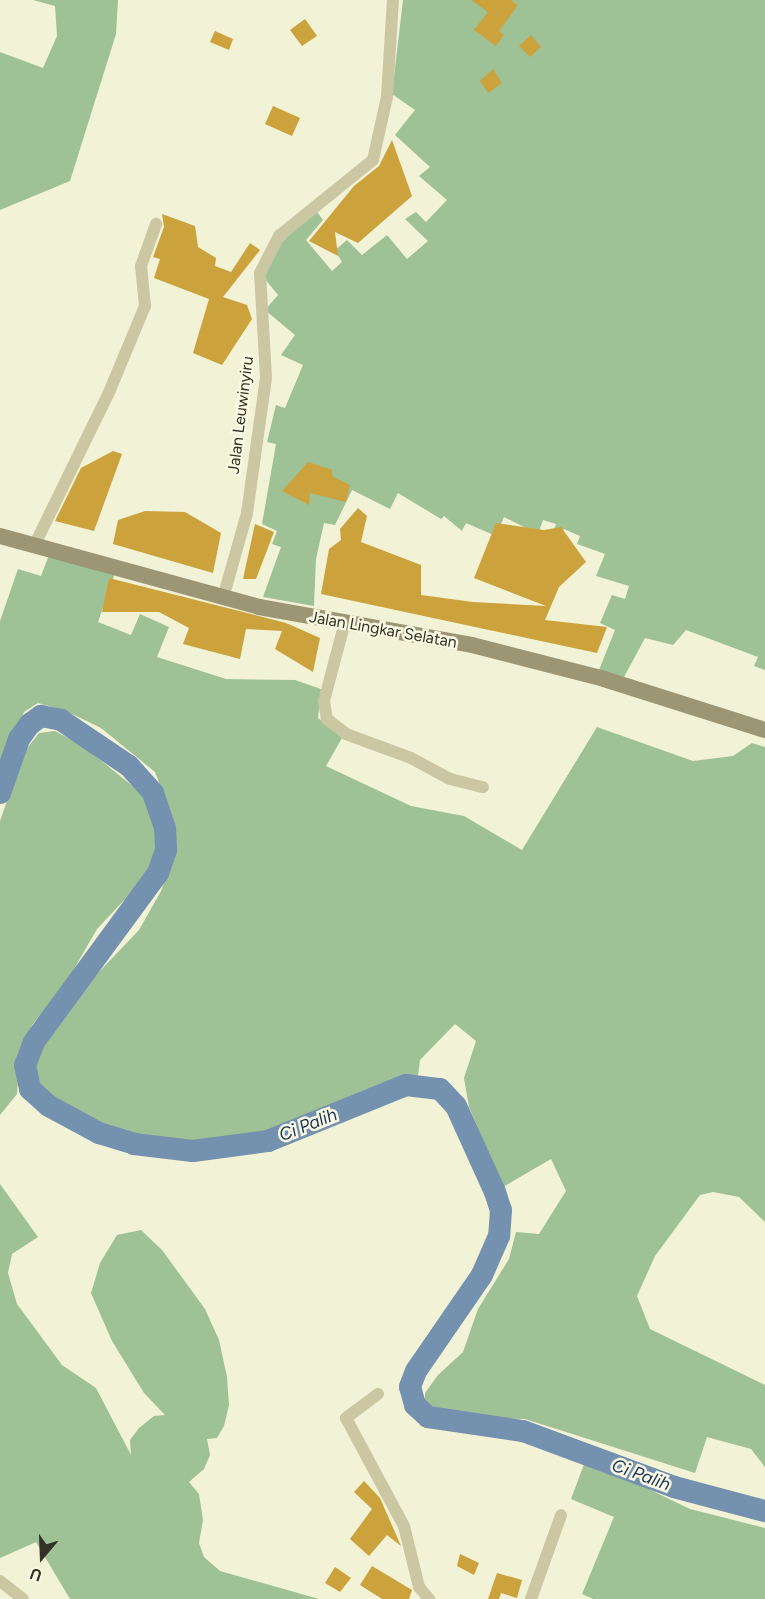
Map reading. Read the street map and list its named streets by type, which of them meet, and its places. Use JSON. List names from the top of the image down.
{
  "streets": {
    "street": ["Jalan Leuwinyiru", "Jalan Lingkar Selatan"]
  },
  "crossings": [
    ["Jalan Leuwinyiru", "Jalan Lingkar Selatan"]
  ],
  "water": ["Ci Palih"],
  "north": "bottom"
}
